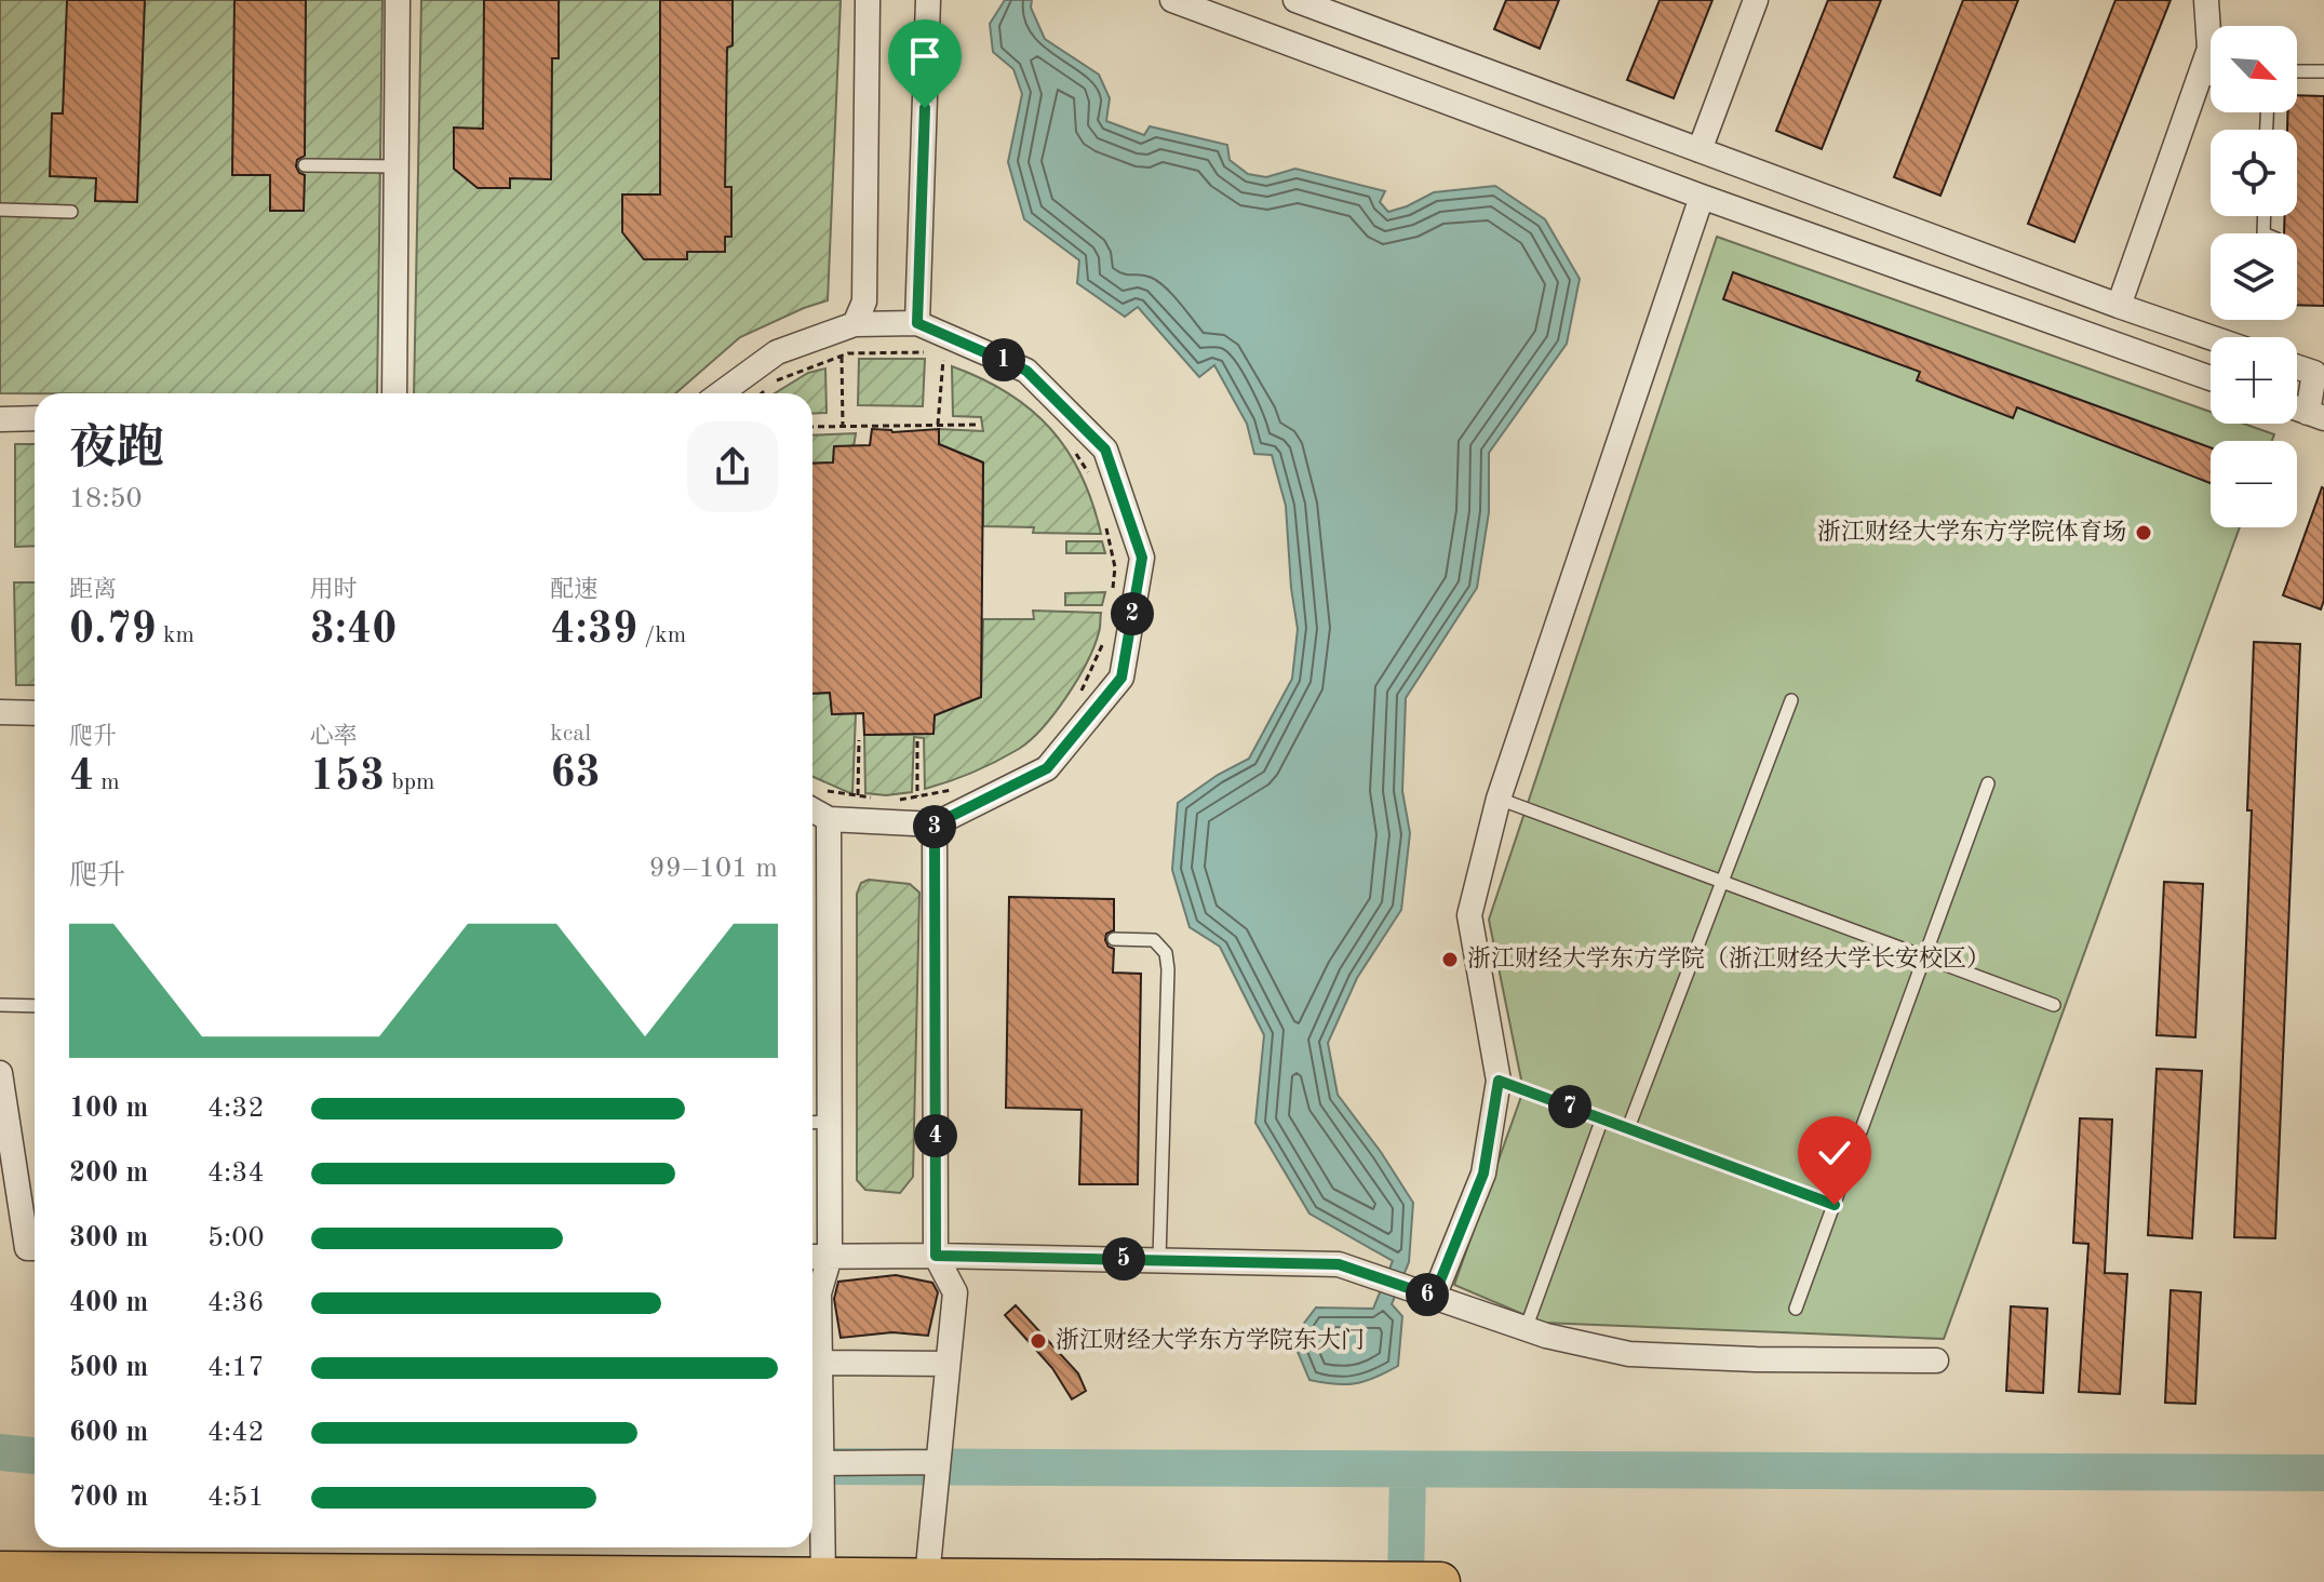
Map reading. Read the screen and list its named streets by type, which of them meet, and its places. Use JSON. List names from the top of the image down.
{
  "places": ["浙江财经大学东方学院体育场", "浙江财经大学东方学院（浙江财经大学长安校区）", "浙江财经大学东方学院东大门"],
  "north": "bottom right",
  "page": {
    "map_buttons": ["+", "−"],
    "pins": [
      "1",
      "2",
      "3",
      "7",
      "4",
      "5",
      "6"
    ],
    "heading": ["夜跑", "18:50"],
    "stats": [
      ["距离", "0.79 km"],
      ["用时", "3:40"],
      ["配速", "4:39 /km"],
      ["爬升", "4 m"],
      ["心率", "153 bpm"],
      ["kcal", "63"]
    ],
    "chart": ["爬升", "99–101 m"],
    "list": [
      {
        "name": "100 m",
        "note": "4:32"
      },
      {
        "name": "200 m",
        "note": "4:34"
      },
      {
        "name": "300 m",
        "note": "5:00"
      },
      {
        "name": "400 m",
        "note": "4:36"
      },
      {
        "name": "500 m",
        "note": "4:17"
      },
      {
        "name": "600 m",
        "note": "4:42"
      },
      {
        "name": "700 m",
        "note": "4:51"
      }
    ]
  }
}
